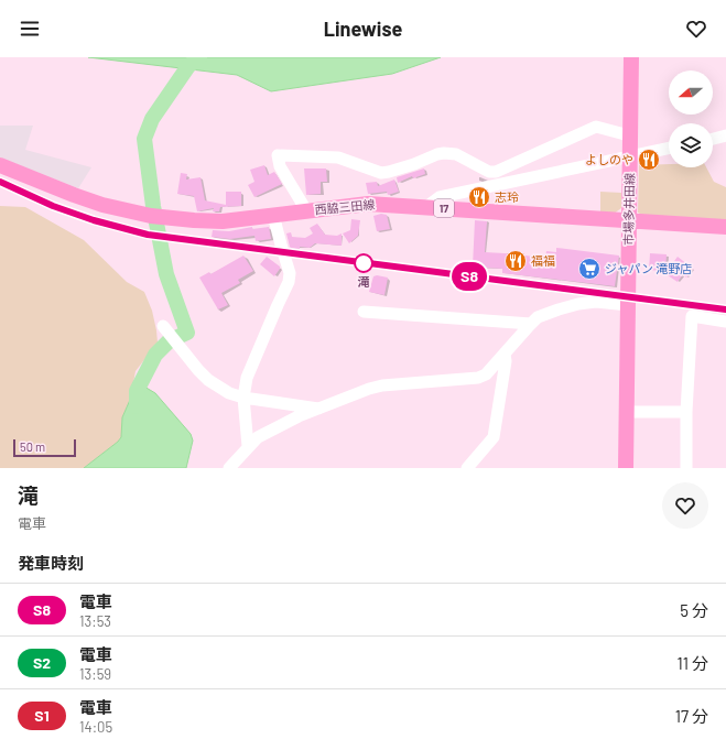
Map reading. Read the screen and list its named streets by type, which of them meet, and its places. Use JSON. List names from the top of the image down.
{
  "streets": {
    "main road": ["西脇三田線", "17", "市場多井田線"]
  },
  "crossings": [
    ["西脇三田線", "市場多井田線"]
  ],
  "places": {
    "restaurant": ["よしのや", "志玲", "福福"],
    "other": ["滝"],
    "supermarket": ["ジャパン 滝野店"]
  },
  "scale_bar": "50 m",
  "north": "left",
  "page": {
    "header": "Linewise",
    "on_map": "S8",
    "scale": "50 m",
    "heading": [
      ["滝", "電車"],
      "発車時刻"
    ],
    "list": [
      {
        "mark": "S8",
        "name": "電車",
        "note": "13:53",
        "value": "5 分"
      },
      {
        "mark": "S2",
        "name": "電車",
        "note": "13:59",
        "value": "11 分"
      },
      {
        "mark": "S1",
        "name": "電車",
        "note": "14:05",
        "value": "17 分"
      }
    ]
  }
}
